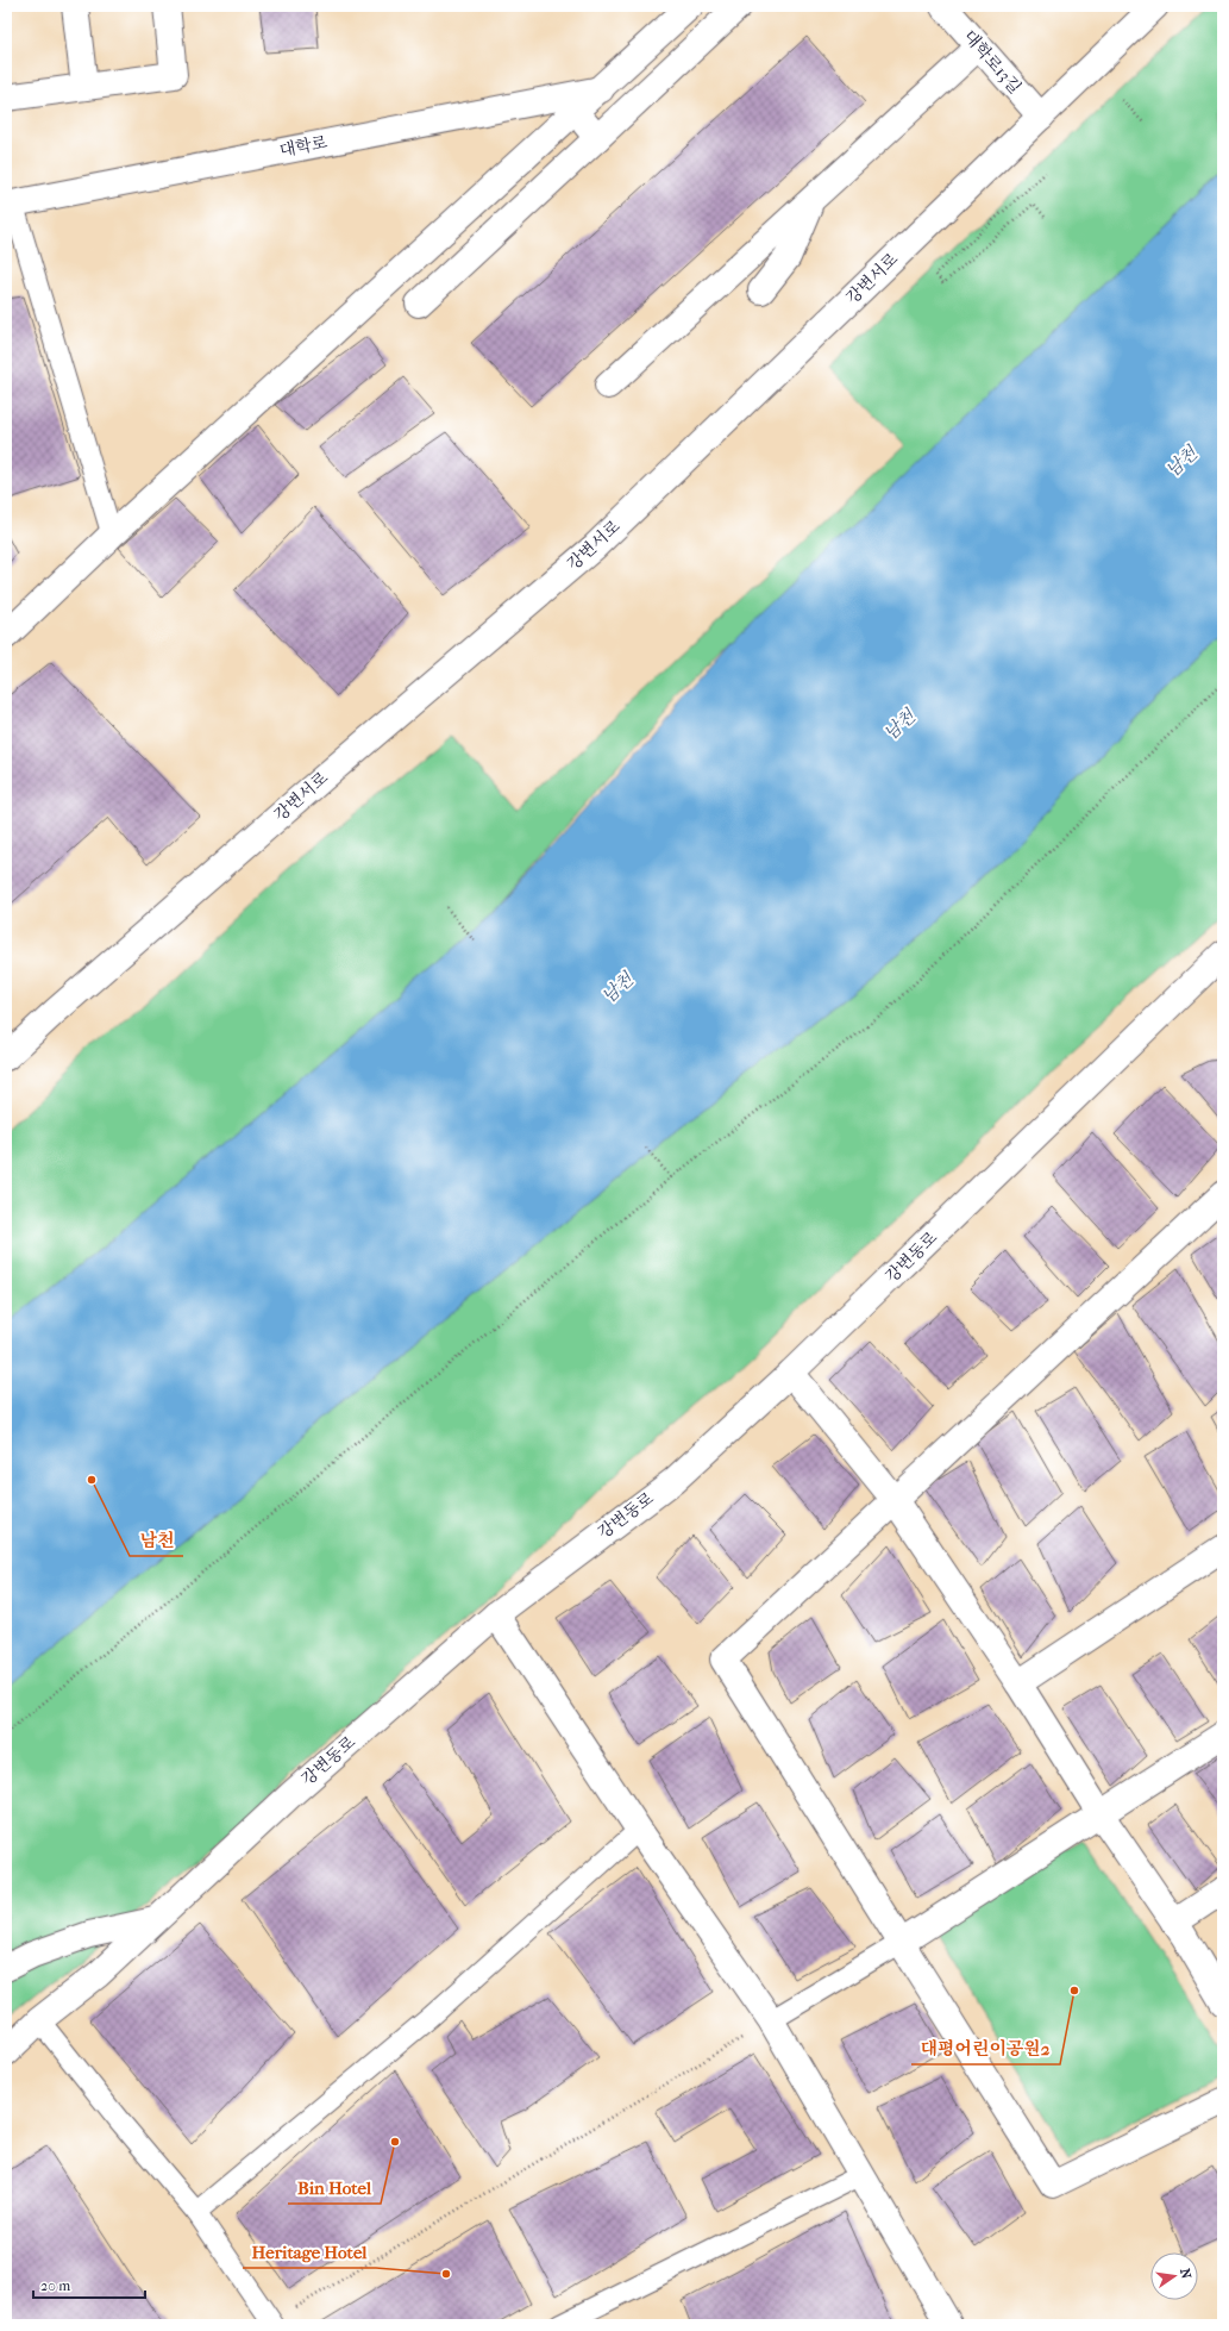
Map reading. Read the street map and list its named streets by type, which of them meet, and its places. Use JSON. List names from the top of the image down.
{
  "streets": {
    "street": [
      "대학로13길",
      "대학로",
      "강변서로",
      "강변동로"
    ]
  },
  "crossings": [
    ["대학로13길", "강변서로"]
  ],
  "water": ["남천"],
  "places": [
    "남천",
    "대평어린이공원2",
    "Bin Hotel",
    "Heritage Hotel"
  ],
  "scale_bar": "20 m",
  "north": "right"
}
